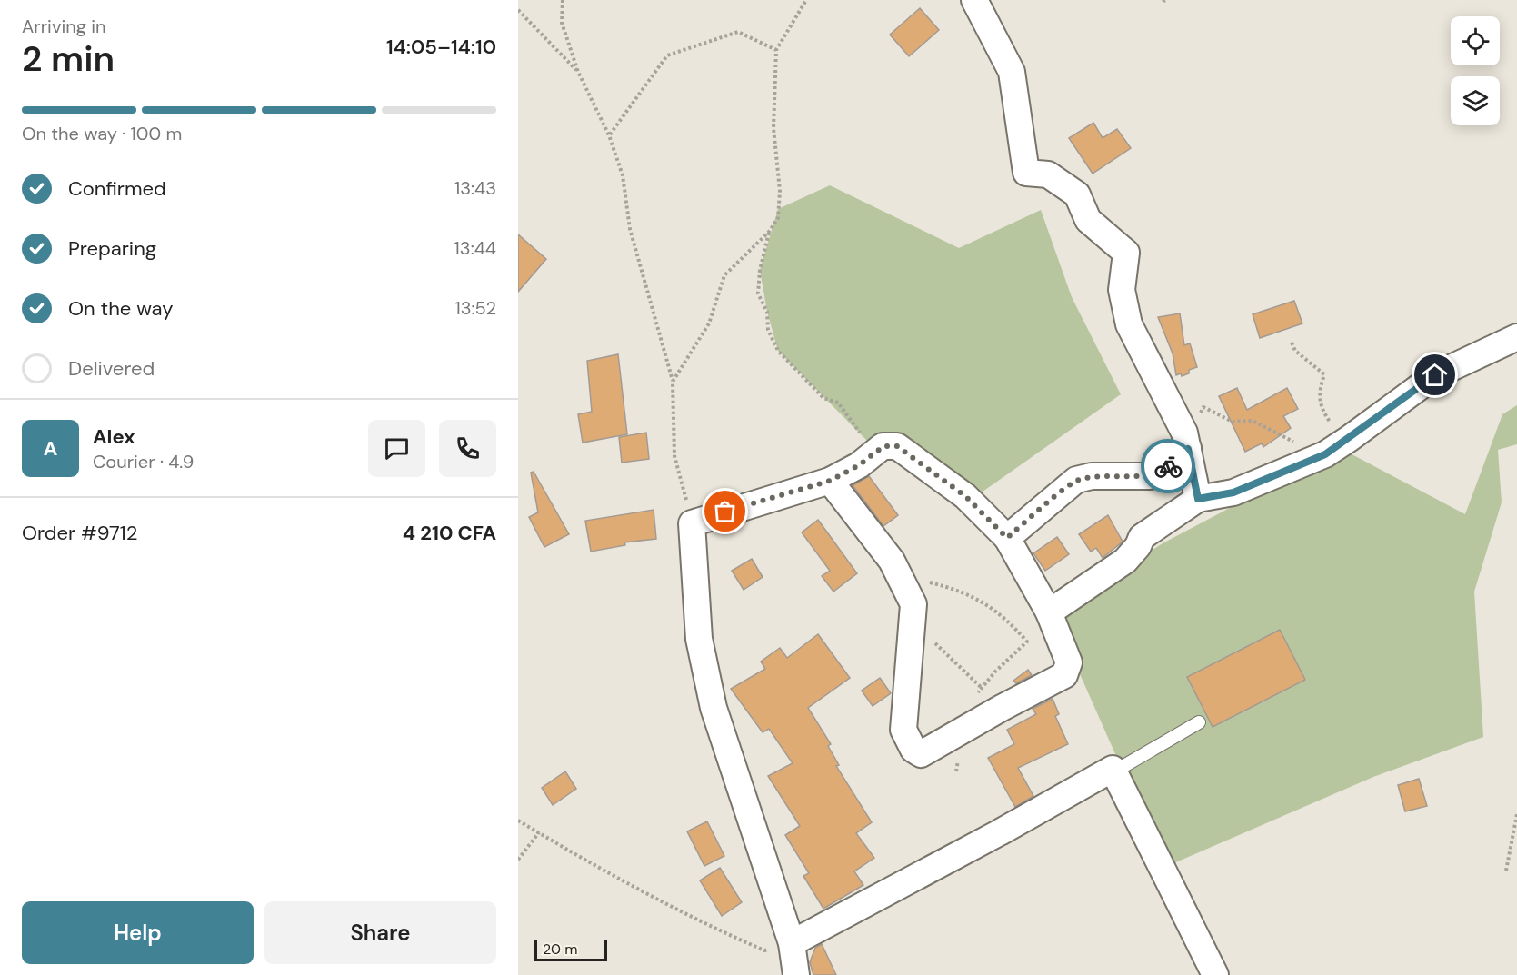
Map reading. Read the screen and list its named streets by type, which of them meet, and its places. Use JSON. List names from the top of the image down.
{
  "scale_bar": "20 m",
  "page": {
    "heading": ["2 min", "Arriving in", "14:05–14:10"],
    "panel": [
      "Alex",
      "Courier · 4.9",
      "Order #9712",
      "4 210 CFA"
    ],
    "bar": "On the way · 100 m",
    "list": [
      ["Confirmed", "13:43"],
      ["Preparing", "13:44"],
      ["On the way", "13:52"],
      "Delivered"
    ],
    "round": "A",
    "buttons": ["Help", "Share"],
    "scale": "20 m"
  }
}
